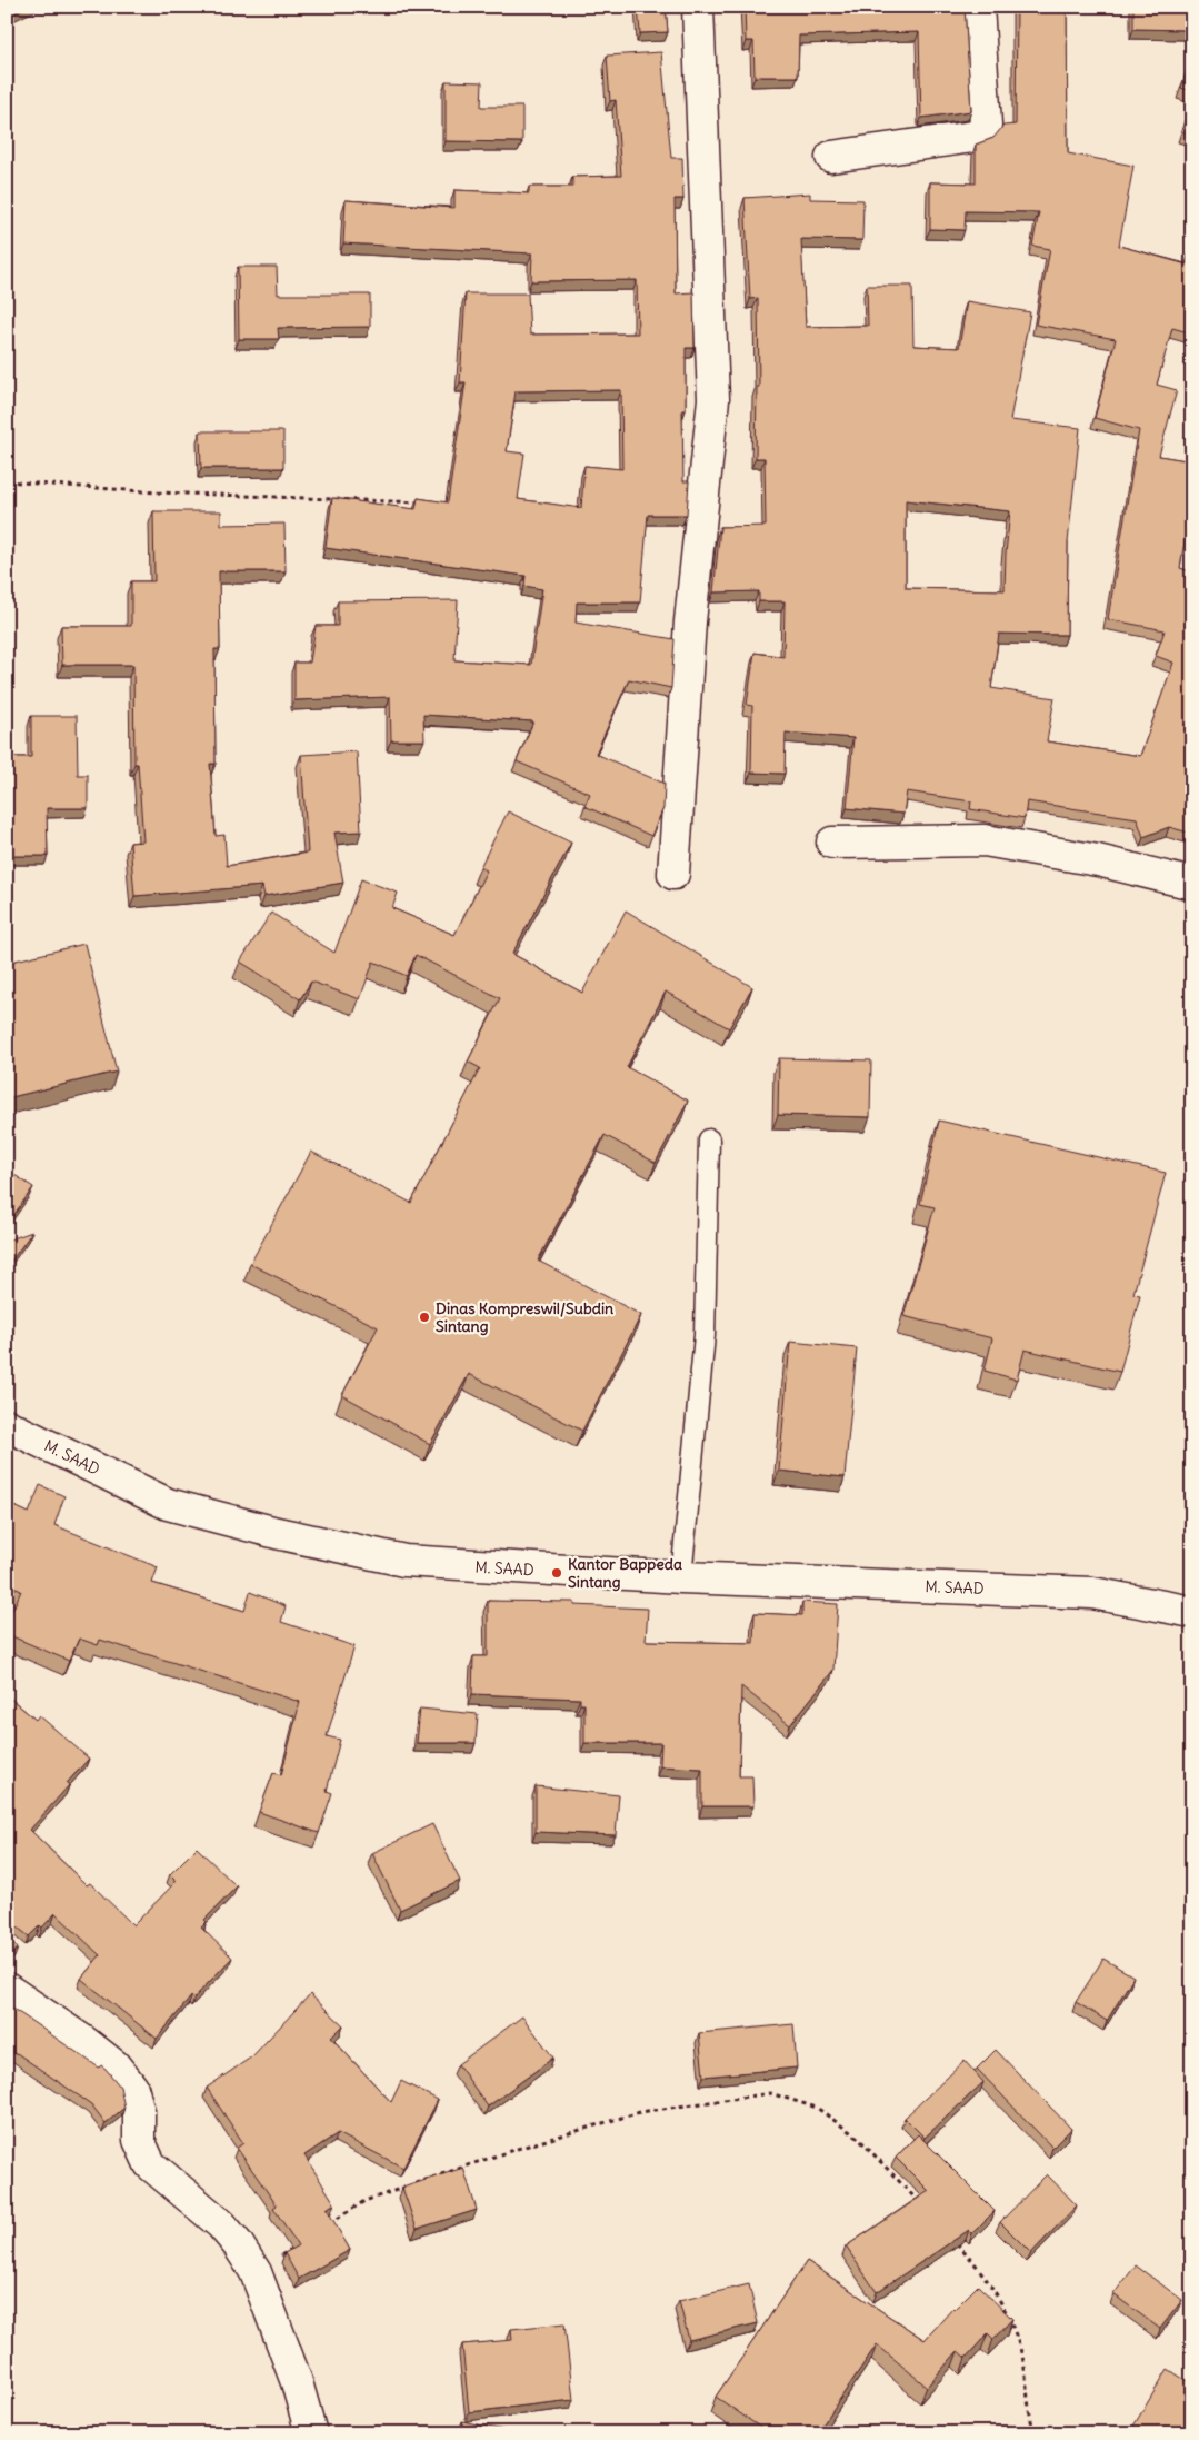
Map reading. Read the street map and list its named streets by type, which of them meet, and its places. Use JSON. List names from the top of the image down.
{
  "streets": {
    "street": ["M. SAAD"]
  },
  "places": ["Dinas Kompreswil/Subdin Sintang", "Kantor Bappeda Sintang"]
}
